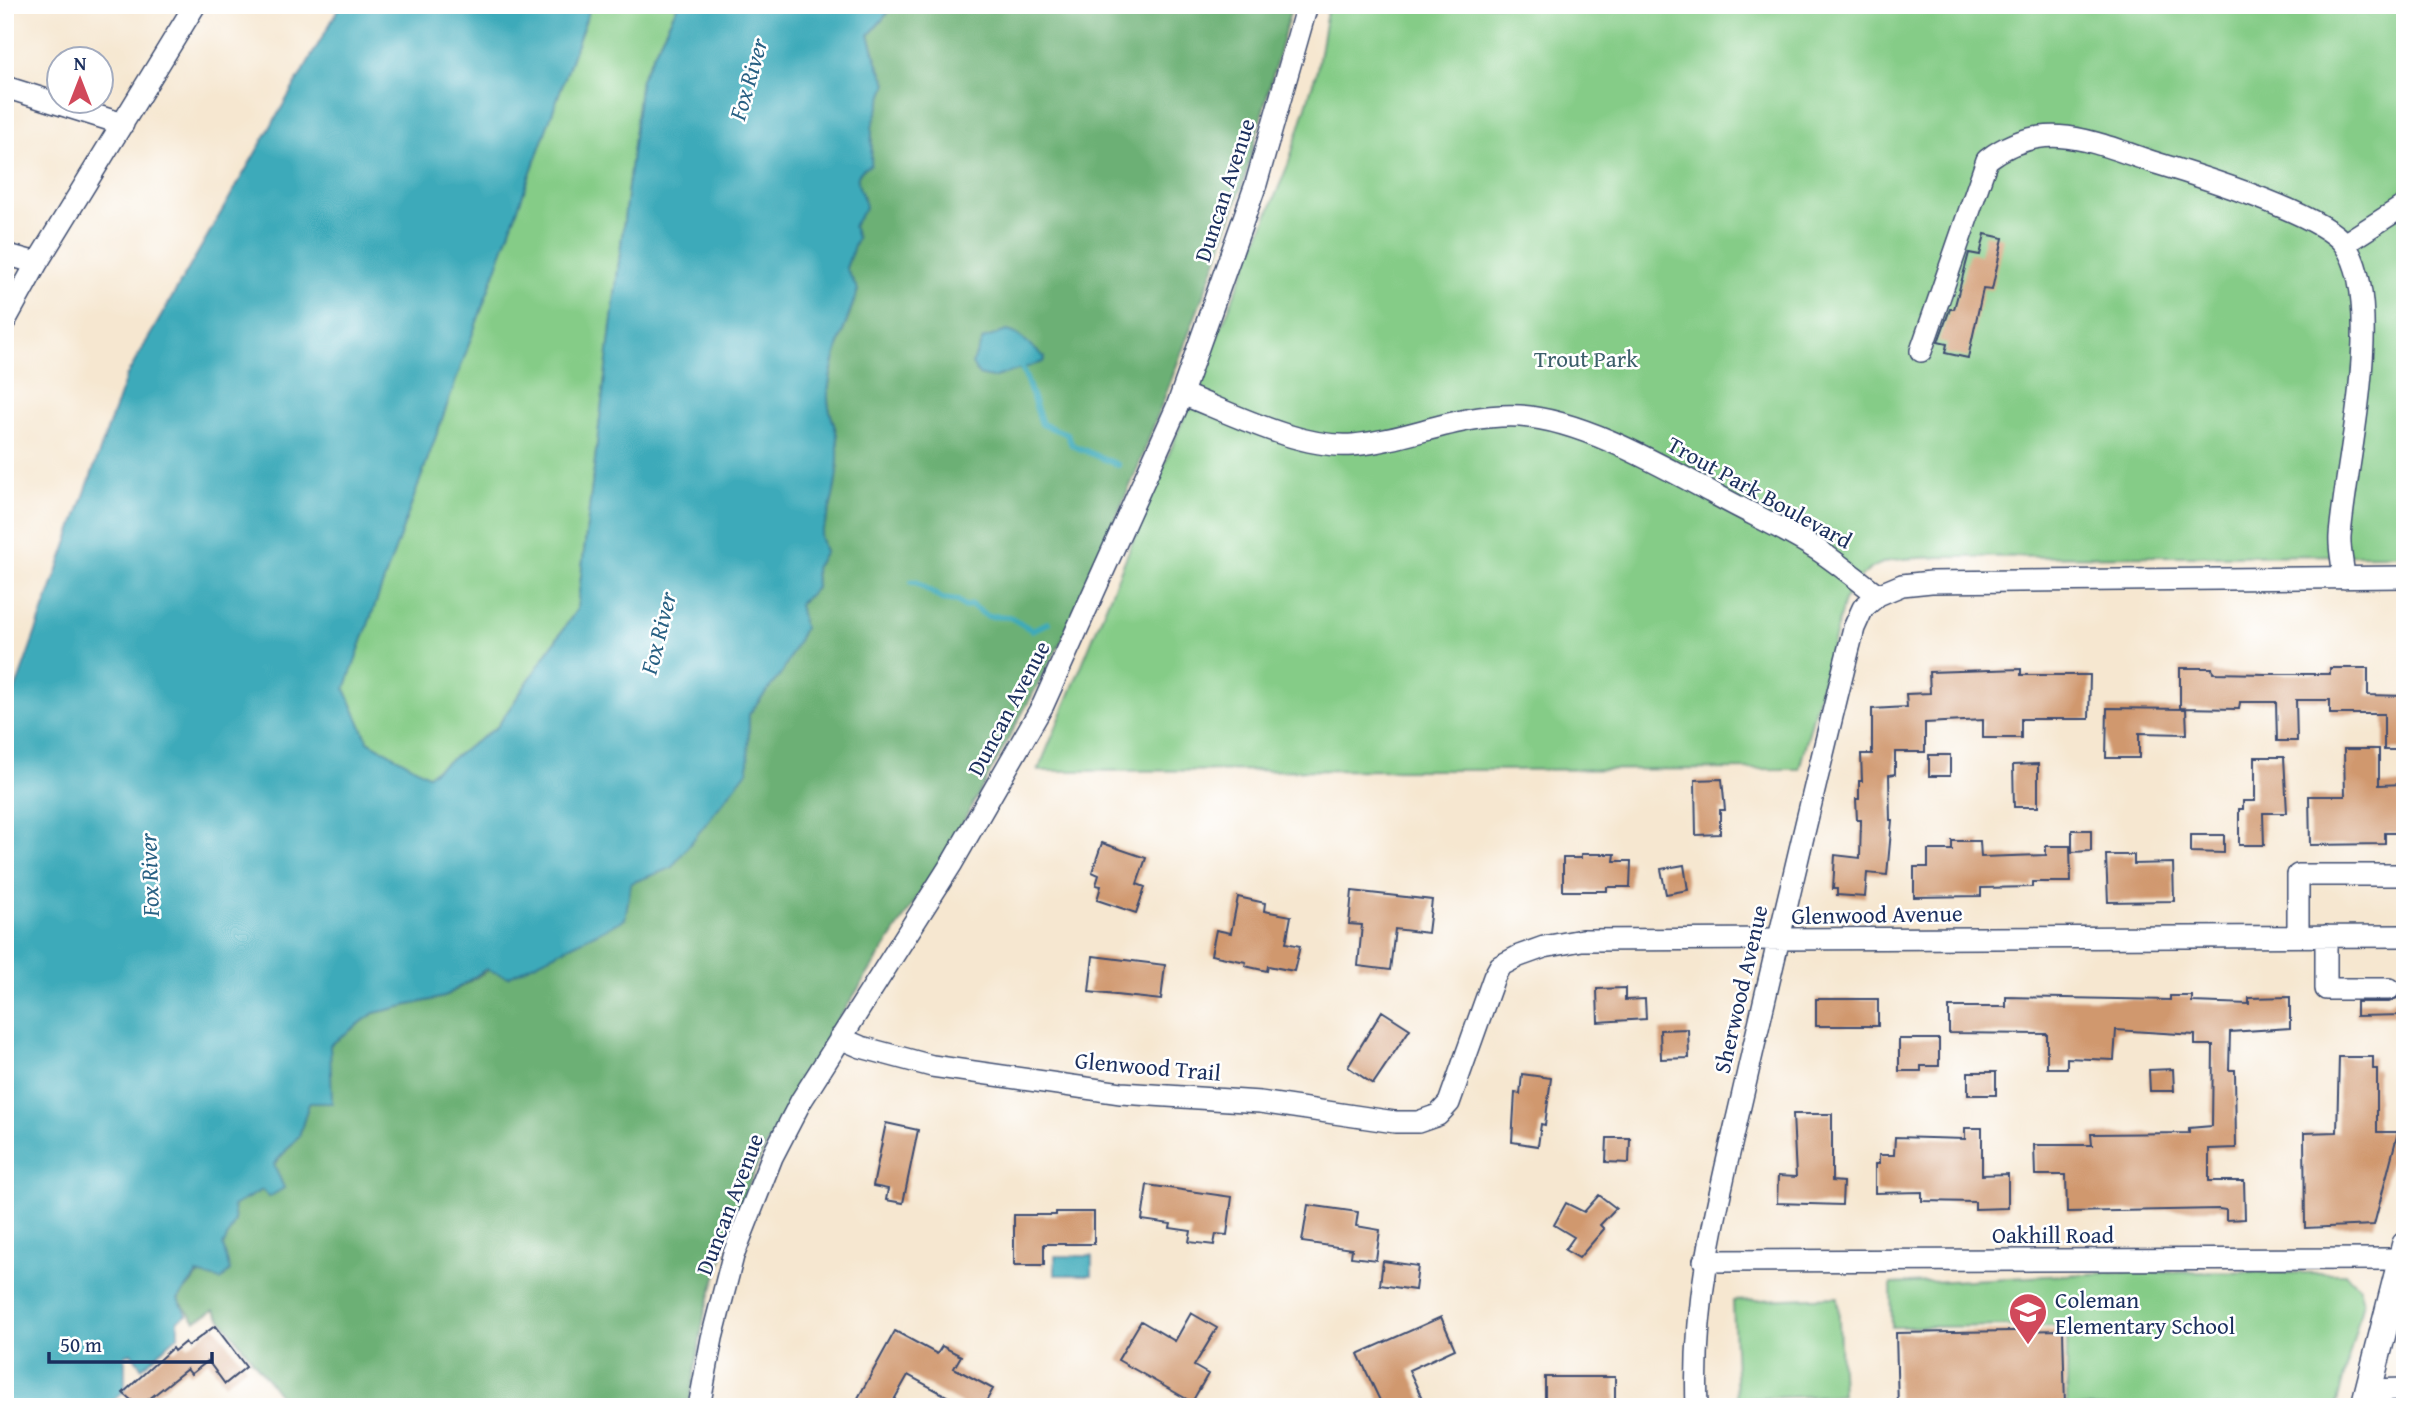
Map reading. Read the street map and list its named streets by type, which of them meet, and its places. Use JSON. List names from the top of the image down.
{
  "streets": {
    "street": [
      "Duncan Avenue",
      "Trout Park Boulevard",
      "Glenwood Avenue",
      "Sherwood Avenue",
      "Glenwood Trail",
      "Oakhill Road"
    ]
  },
  "crossings": [
    ["Duncan Avenue", "Trout Park Boulevard"],
    ["Duncan Avenue", "Glenwood Trail"],
    ["Trout Park Boulevard", "Sherwood Avenue"],
    ["Glenwood Avenue", "Sherwood Avenue"],
    ["Glenwood Avenue", "Glenwood Trail"],
    ["Sherwood Avenue", "Oakhill Road"]
  ],
  "water": ["Fox River"],
  "parks": ["Trout Park"],
  "places": {
    "school or university": ["Coleman Elementary School"]
  },
  "scale_bar": "50 m",
  "north": "top"
}
